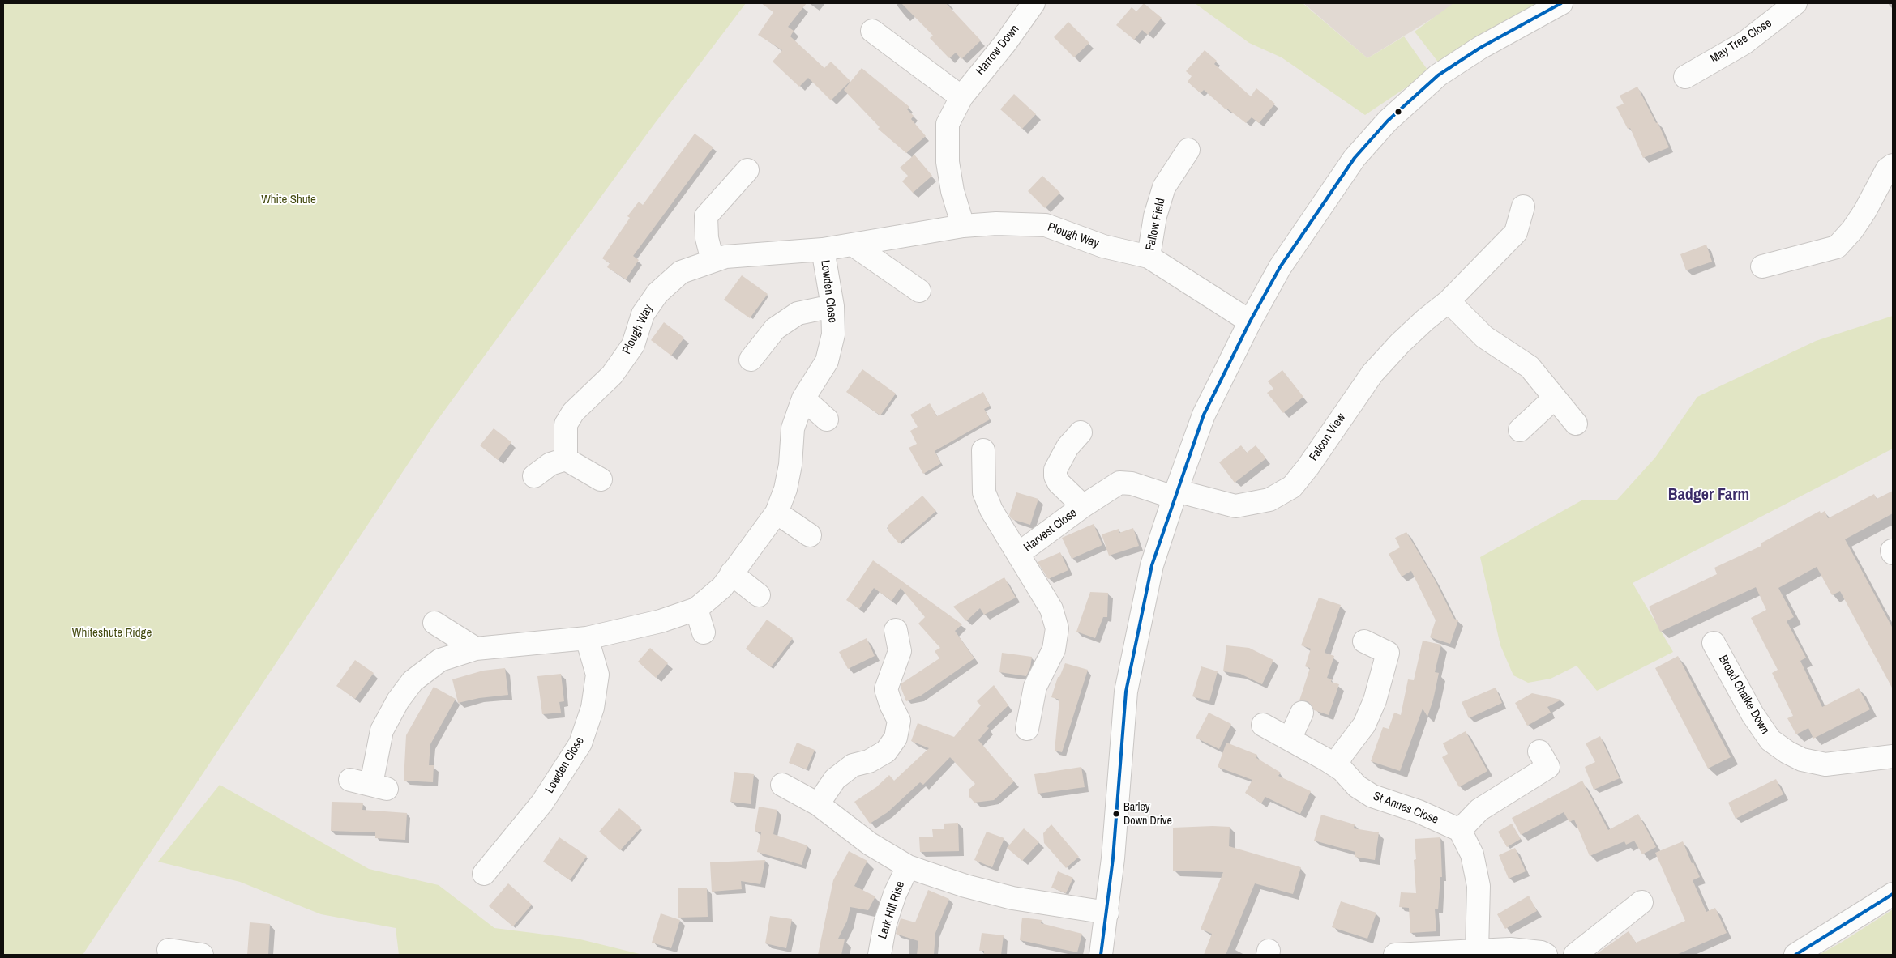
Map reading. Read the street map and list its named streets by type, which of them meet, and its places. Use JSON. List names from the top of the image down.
{
  "streets": {
    "street": [
      "May Tree Close",
      "Harrow Down",
      "Fallow Field",
      "Plough Way",
      "Lowden Close",
      "Falcon View",
      "Harvest Close",
      "Broad Chalke Down",
      "St Annes Close",
      "Lark Hill Rise"
    ]
  },
  "crossings": [
    ["Harrow Down", "Plough Way"],
    ["Fallow Field", "Plough Way"],
    ["Plough Way", "Lowden Close"],
    ["Falcon View", "Harvest Close"]
  ],
  "districts": ["Badger Farm"],
  "parks": ["White Shute", "Whiteshute Ridge"],
  "places": ["Barley Down Drive"]
}
